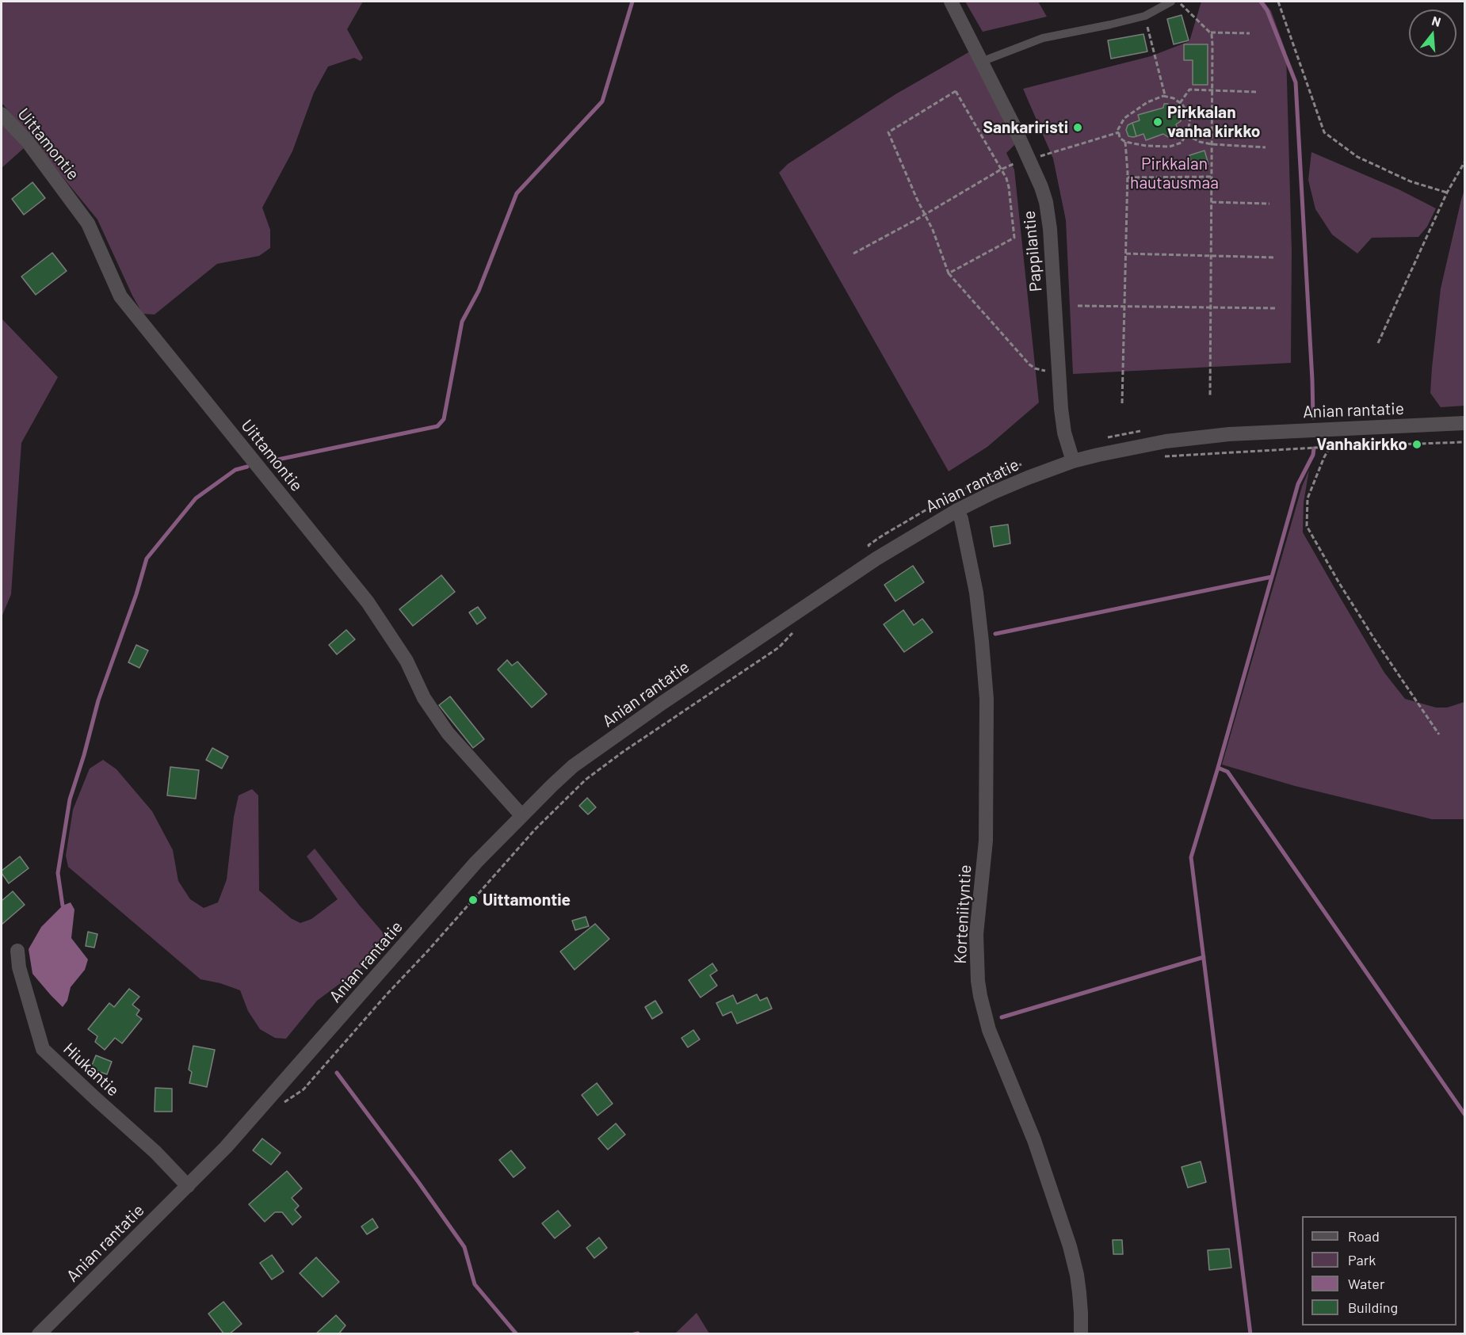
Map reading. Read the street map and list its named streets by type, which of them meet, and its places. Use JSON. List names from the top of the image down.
{
  "streets": {
    "street": [
      "Uittamontie",
      "Pappilantie",
      "Anian rantatie",
      "Korteniityntie",
      "Hiukantie"
    ]
  },
  "crossings": [
    ["Uittamontie", "Anian rantatie"],
    ["Pappilantie", "Anian rantatie"],
    ["Anian rantatie", "Korteniityntie"],
    ["Anian rantatie", "Hiukantie"]
  ],
  "parks": ["Pirkkalan hautausmaa"],
  "places": [
    "Pirkkalan vanha kirkko",
    "Sankariristi",
    "Vanhakirkko",
    "Uittamontie"
  ],
  "legend": [
    "Road",
    "Park",
    "Water",
    "Building"
  ],
  "north": "top"
}
